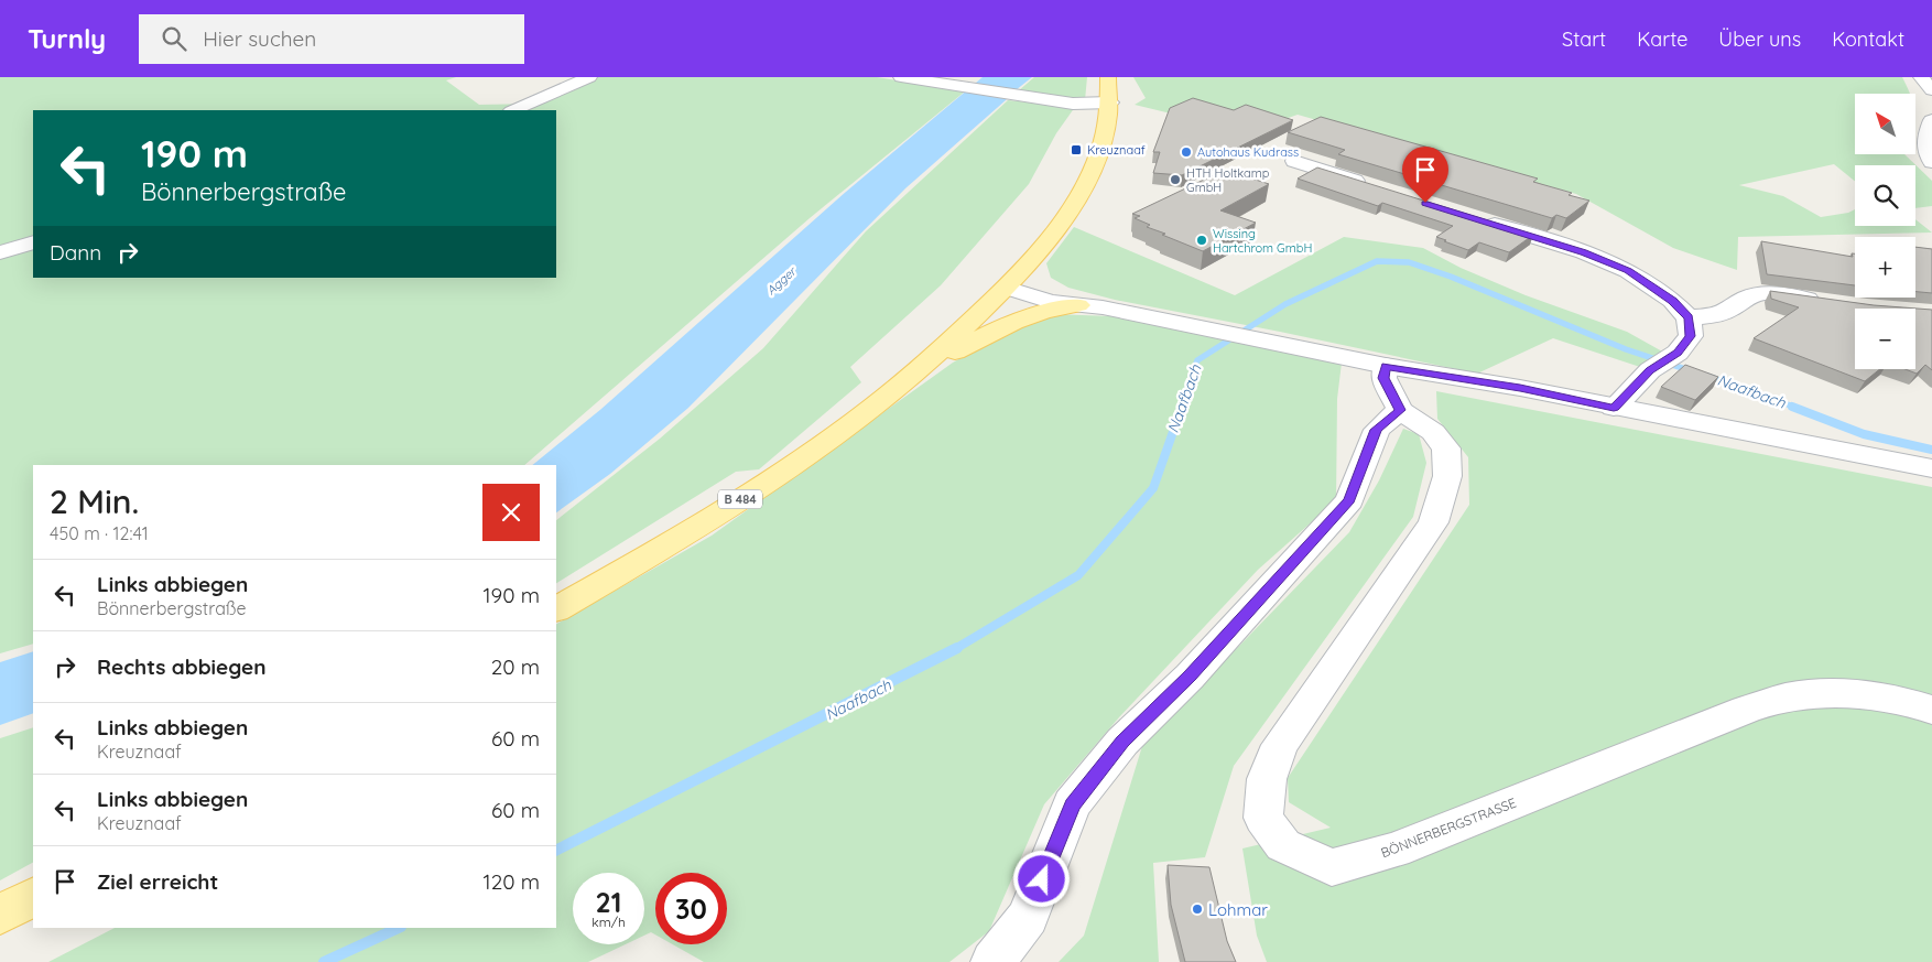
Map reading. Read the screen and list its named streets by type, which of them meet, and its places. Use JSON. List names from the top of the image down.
{
  "streets": {
    "main road": ["B 484"],
    "street": ["BÖNNERBERGSTRASSE"]
  },
  "water": ["Agger", "Naafbach"],
  "places": {
    "transit": ["Kreuznaaf"],
    "other": [
      "Autohaus Kudrass",
      "HTH Holtkamp GmbH",
      "Wissing Hartchrom GmbH",
      "Lohmar"
    ]
  },
  "north": "top left",
  "page": {
    "header": "Turnly",
    "search": "Hier suchen",
    "nav": [
      "Start",
      "Karte",
      "Über uns",
      "Kontakt"
    ],
    "map_buttons": ["+", "−"],
    "turn": ["190 m", "Bönnerbergstraße"],
    "then": "Dann",
    "heading": ["2 Min.", "450 m · 12:41"],
    "list": [
      {
        "name": "Links abbiegen",
        "note": "Bönnerbergstraße",
        "value": "190 m"
      },
      {
        "name": "Rechts abbiegen",
        "value": "20 m"
      },
      {
        "name": "Links abbiegen",
        "note": "Kreuznaaf",
        "value": "60 m"
      },
      {
        "name": "Links abbiegen",
        "note": "Kreuznaaf",
        "value": "60 m"
      },
      {
        "name": "Ziel erreicht",
        "value": "120 m"
      }
    ],
    "speed": "21 km/h",
    "limit": "30"
  }
}
